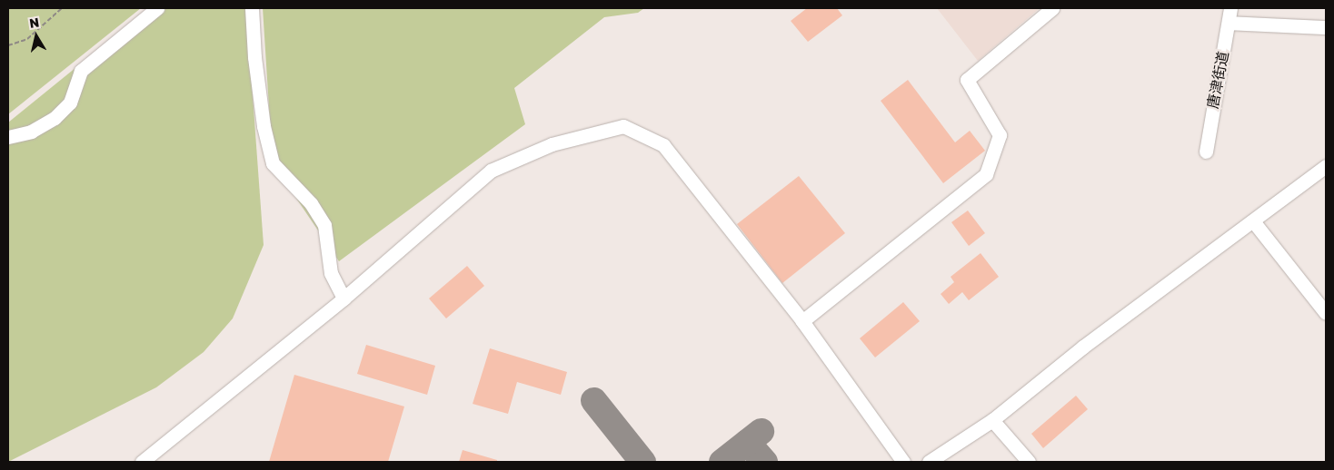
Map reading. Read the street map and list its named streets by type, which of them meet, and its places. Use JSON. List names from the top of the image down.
{
  "streets": {
    "street": ["唐津街道"]
  },
  "north": "top"
}
